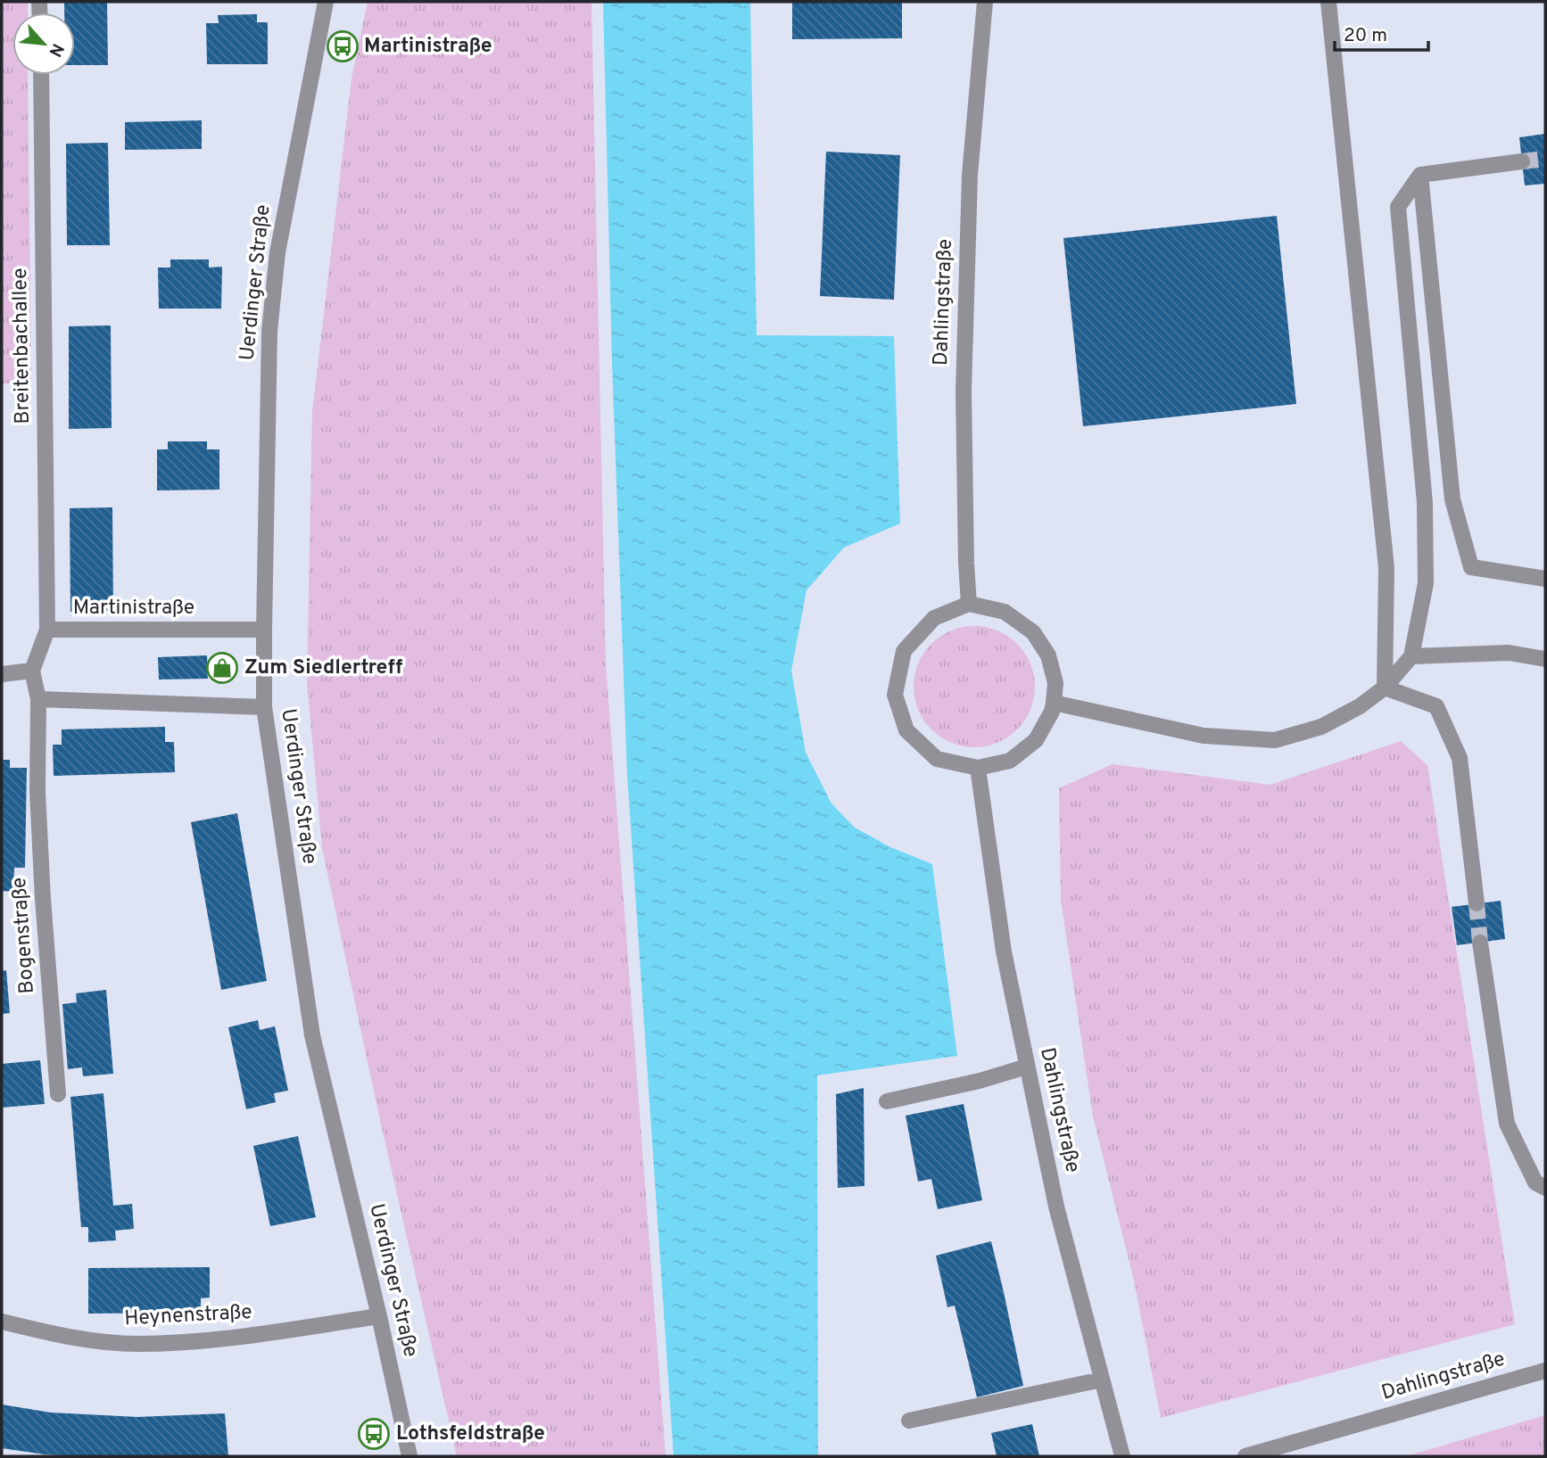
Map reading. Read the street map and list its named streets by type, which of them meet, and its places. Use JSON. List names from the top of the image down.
{
  "streets": {
    "street": [
      "Uerdinger Straße",
      "Dahlingstraße",
      "Breitenbachallee",
      "Martinistraße",
      "Bogenstraße",
      "Heynenstraße"
    ]
  },
  "crossings": [
    ["Uerdinger Straße", "Martinistraße"],
    ["Uerdinger Straße", "Heynenstraße"],
    ["Breitenbachallee", "Martinistraße"]
  ],
  "places": {
    "bus stop": ["Martinistraße", "Lothsfeldstraße"],
    "shop": ["Zum Siedlertreff"]
  },
  "scale_bar": "20 m",
  "north": "bottom right"
}
